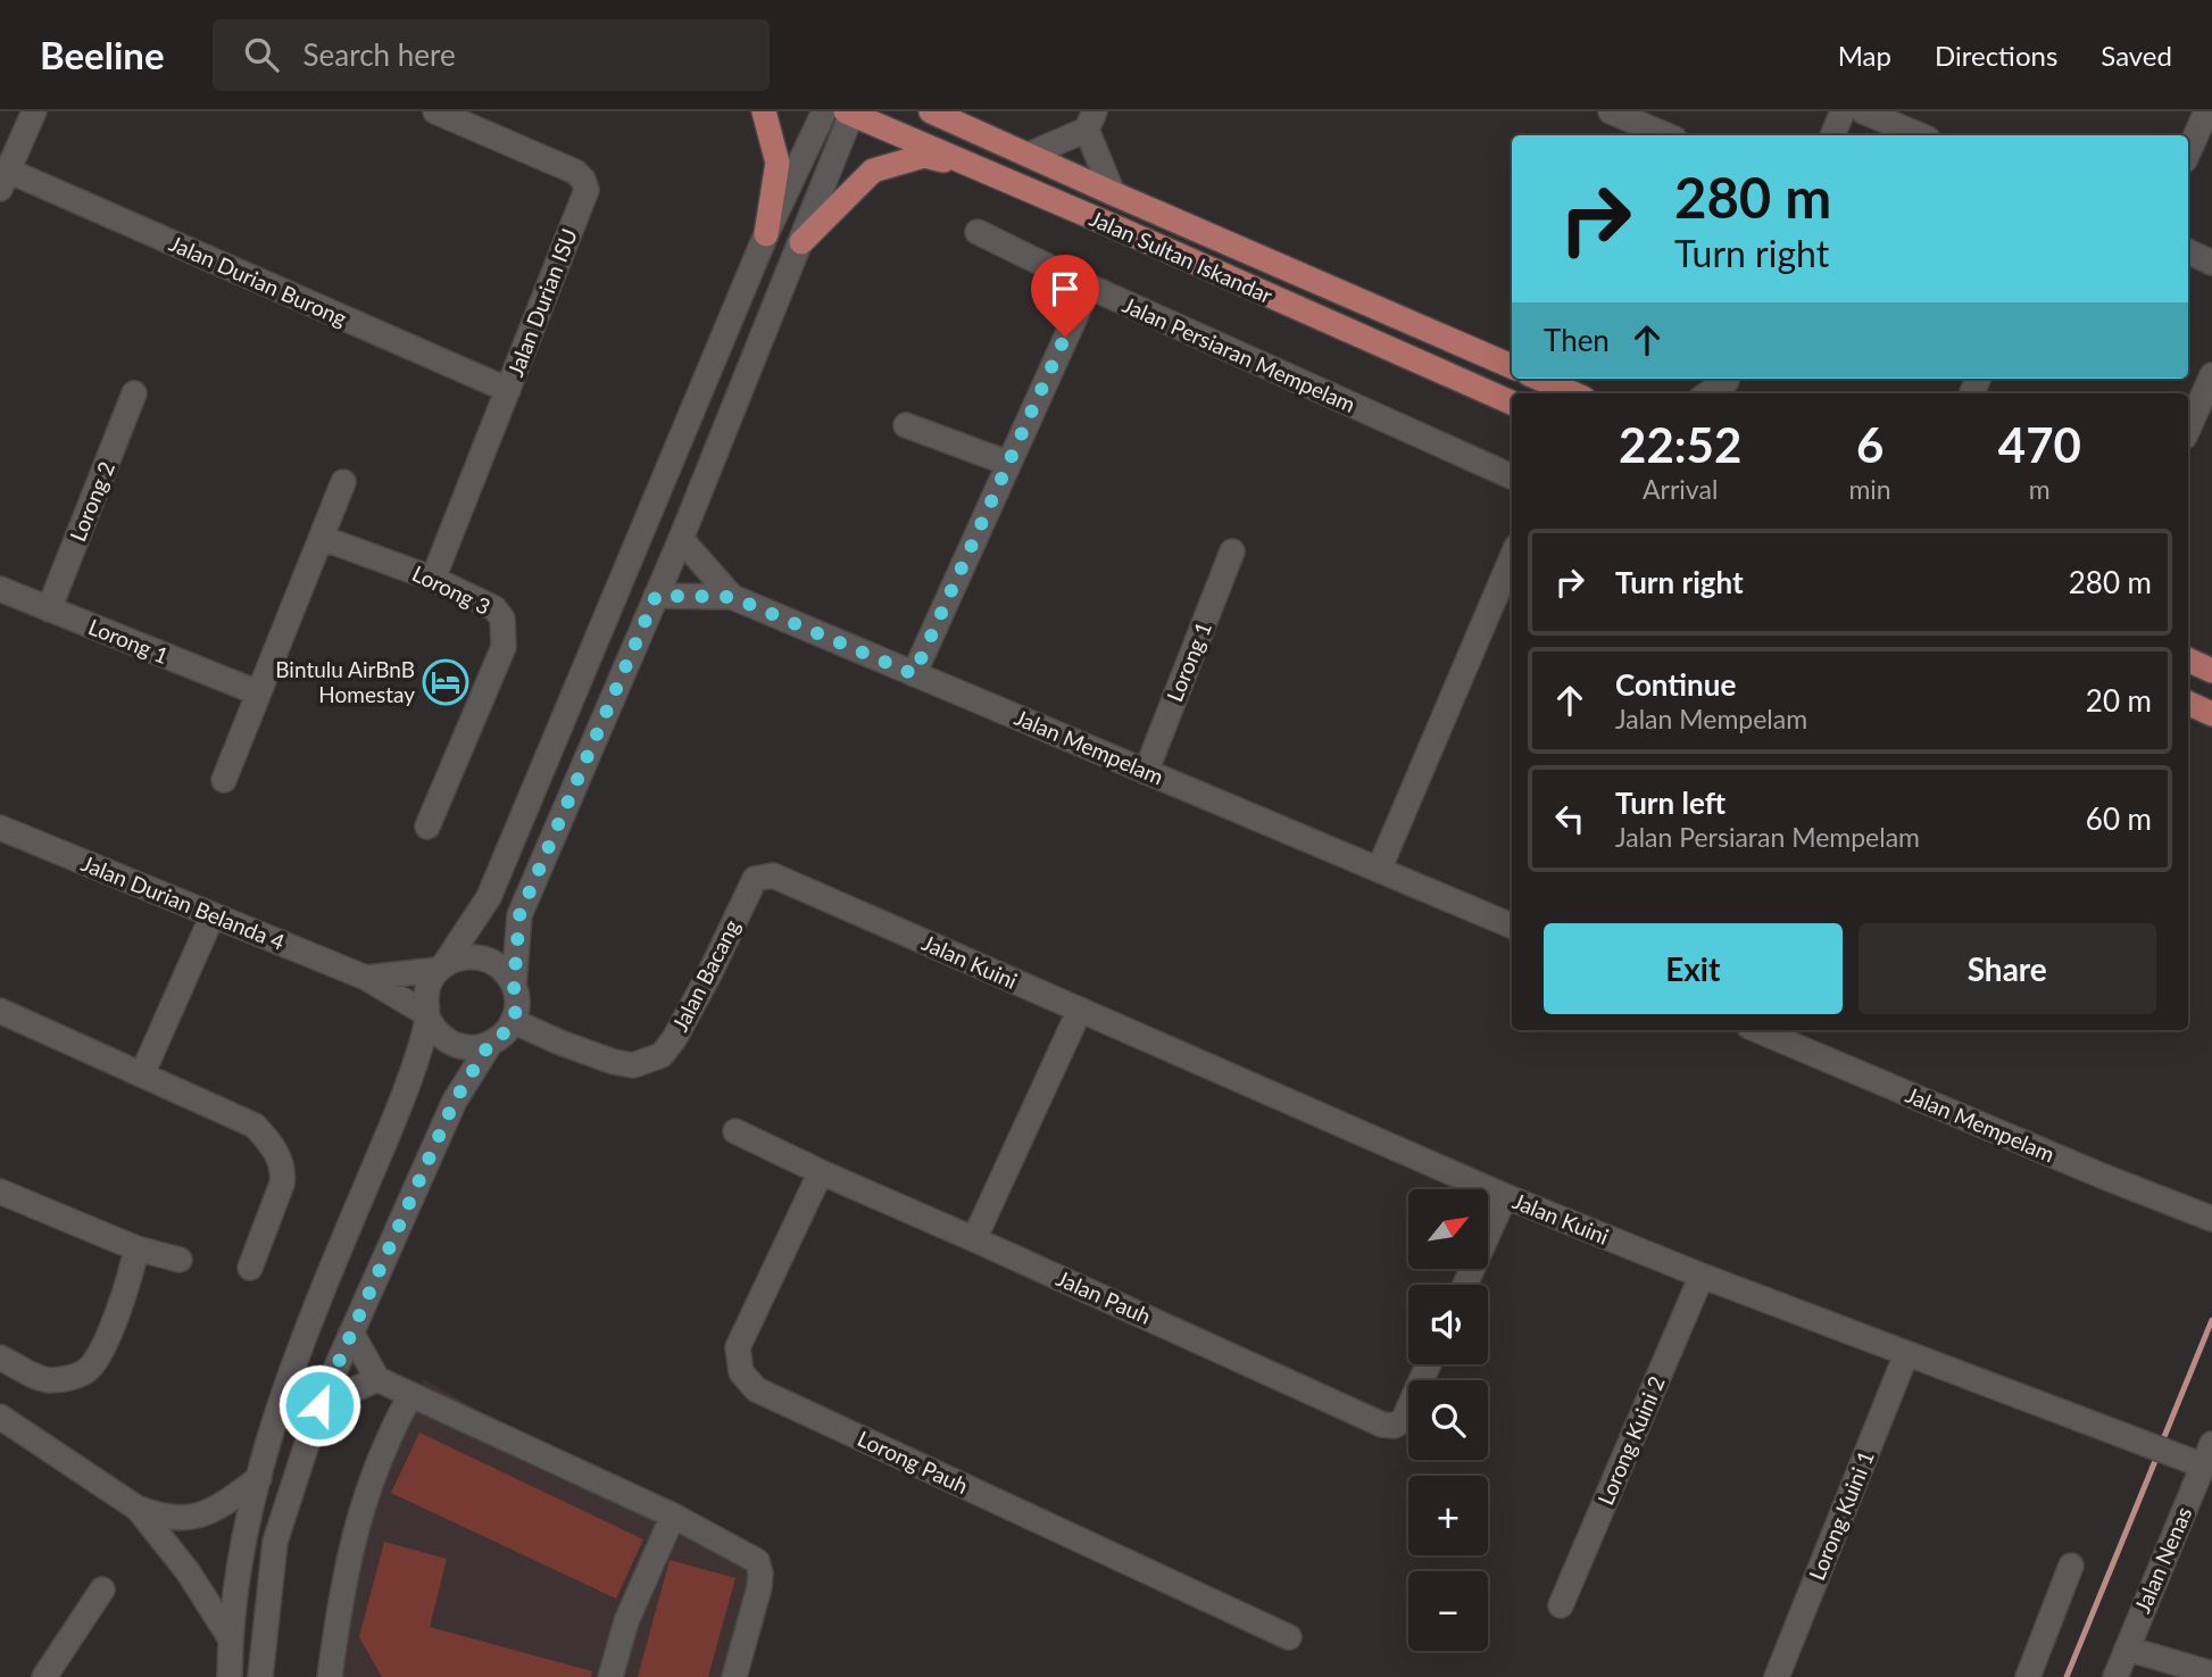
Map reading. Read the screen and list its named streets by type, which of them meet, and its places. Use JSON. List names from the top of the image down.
{
  "streets": {
    "main road": ["Jalan Sultan Iskandar"],
    "street": [
      "Jalan Durian Burong",
      "Jalan Durian ISU",
      "Jalan Persiaran Mempelam",
      "Lorong 2",
      "Lorong 3",
      "Lorong 1",
      "Jalan Mempelam",
      "Jalan Durian Belanda 4",
      "Jalan Kuini",
      "Jalan Bacang",
      "Jalan Pauh",
      "Lorong Kuini 2",
      "Lorong Pauh",
      "Lorong Kuini 1",
      "Jalan Nenas"
    ]
  },
  "crossings": [
    ["Jalan Durian Burong", "Jalan Durian ISU"],
    ["Jalan Durian ISU", "Lorong 3"],
    ["Lorong 2", "Lorong 1"],
    ["Lorong 1", "Jalan Mempelam"],
    ["Jalan Durian Belanda 4", "Jalan Bacang"],
    ["Jalan Kuini", "Jalan Bacang"],
    ["Jalan Kuini", "Lorong Kuini 2"],
    ["Jalan Kuini", "Lorong Kuini 1"],
    ["Jalan Kuini", "Jalan Nenas"],
    ["Jalan Pauh", "Lorong Pauh"]
  ],
  "places": {
    "hotel": ["Bintulu AirBnB Homestay"]
  },
  "north": "top right",
  "page": {
    "header": "Beeline",
    "search": "Search here",
    "nav": ["Map", "Directions", "Saved"],
    "turn": ["280 m", "Turn right"],
    "then": "Then",
    "eta": [
      "22:52",
      "Arrival",
      "6",
      "min",
      "470",
      "m"
    ],
    "list": [
      {
        "name": "Turn right",
        "value": "280 m"
      },
      {
        "name": "Continue",
        "note": "Jalan Mempelam",
        "value": "20 m"
      },
      {
        "name": "Turn left",
        "note": "Jalan Persiaran Mempelam",
        "value": "60 m"
      }
    ],
    "buttons": ["Exit", "Share"],
    "map_buttons": ["+", "−"]
  }
}
